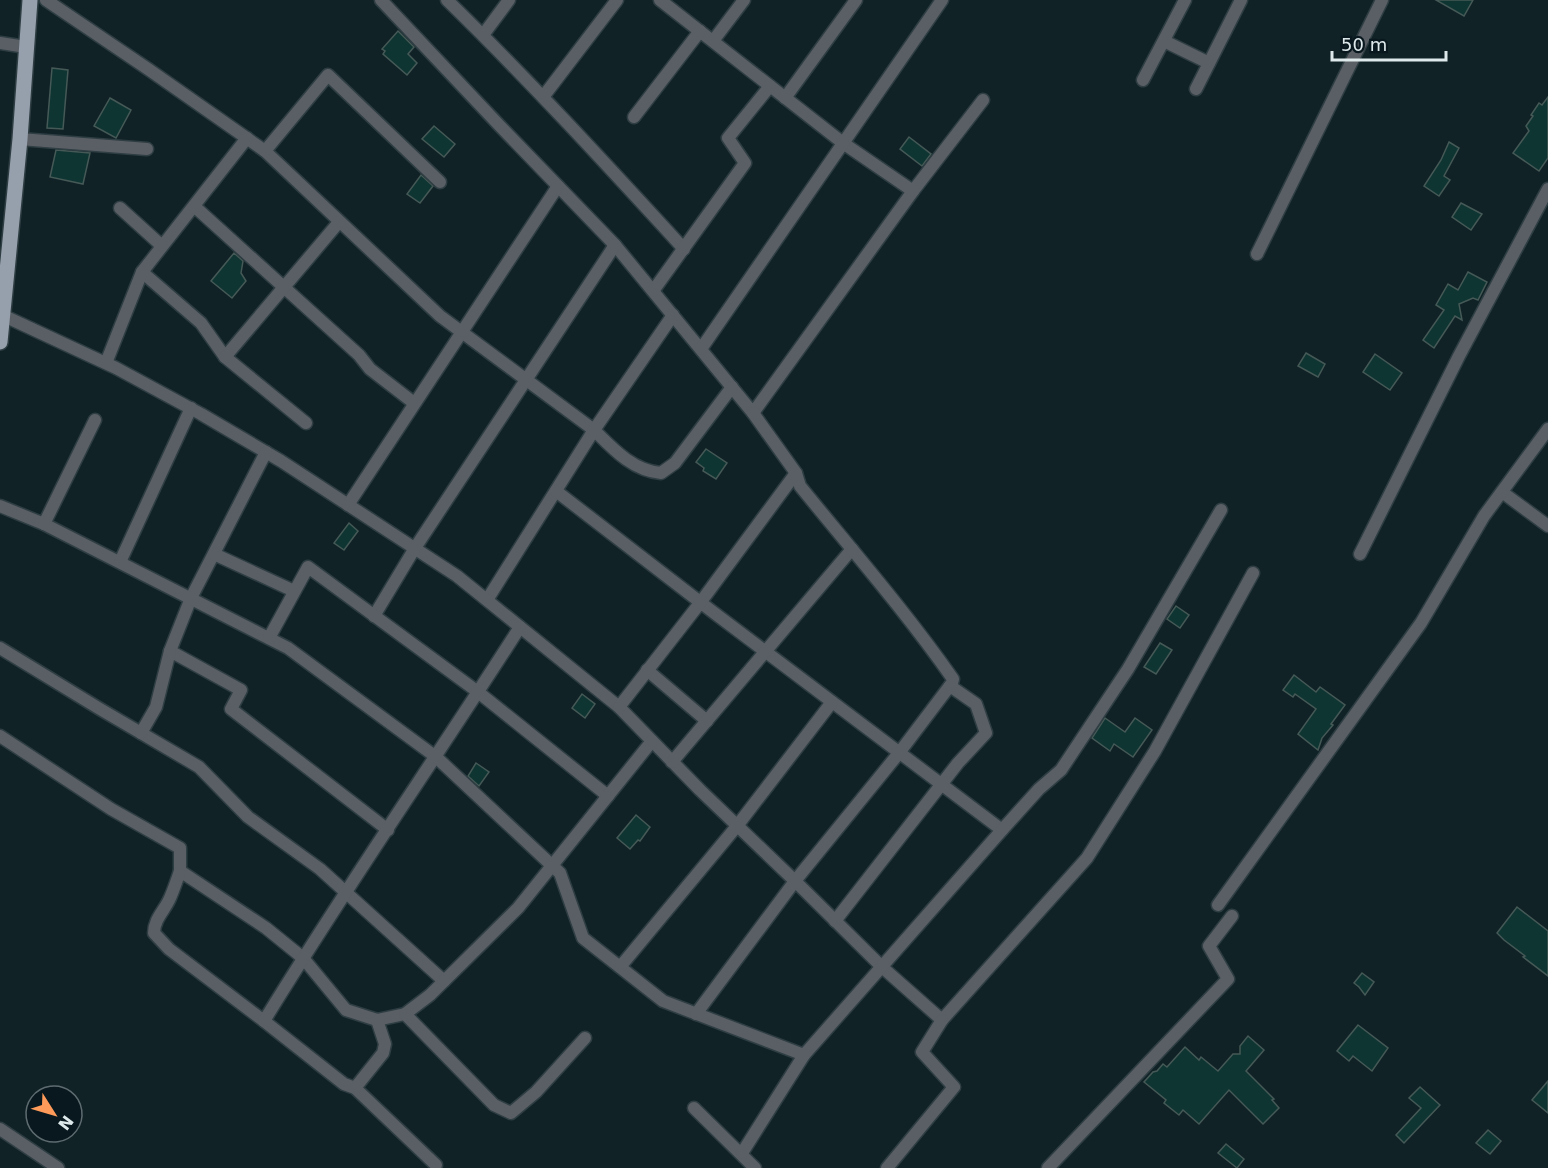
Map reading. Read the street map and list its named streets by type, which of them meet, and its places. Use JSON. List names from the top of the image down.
{
  "scale_bar": "50 m",
  "north": "bottom right"
}
